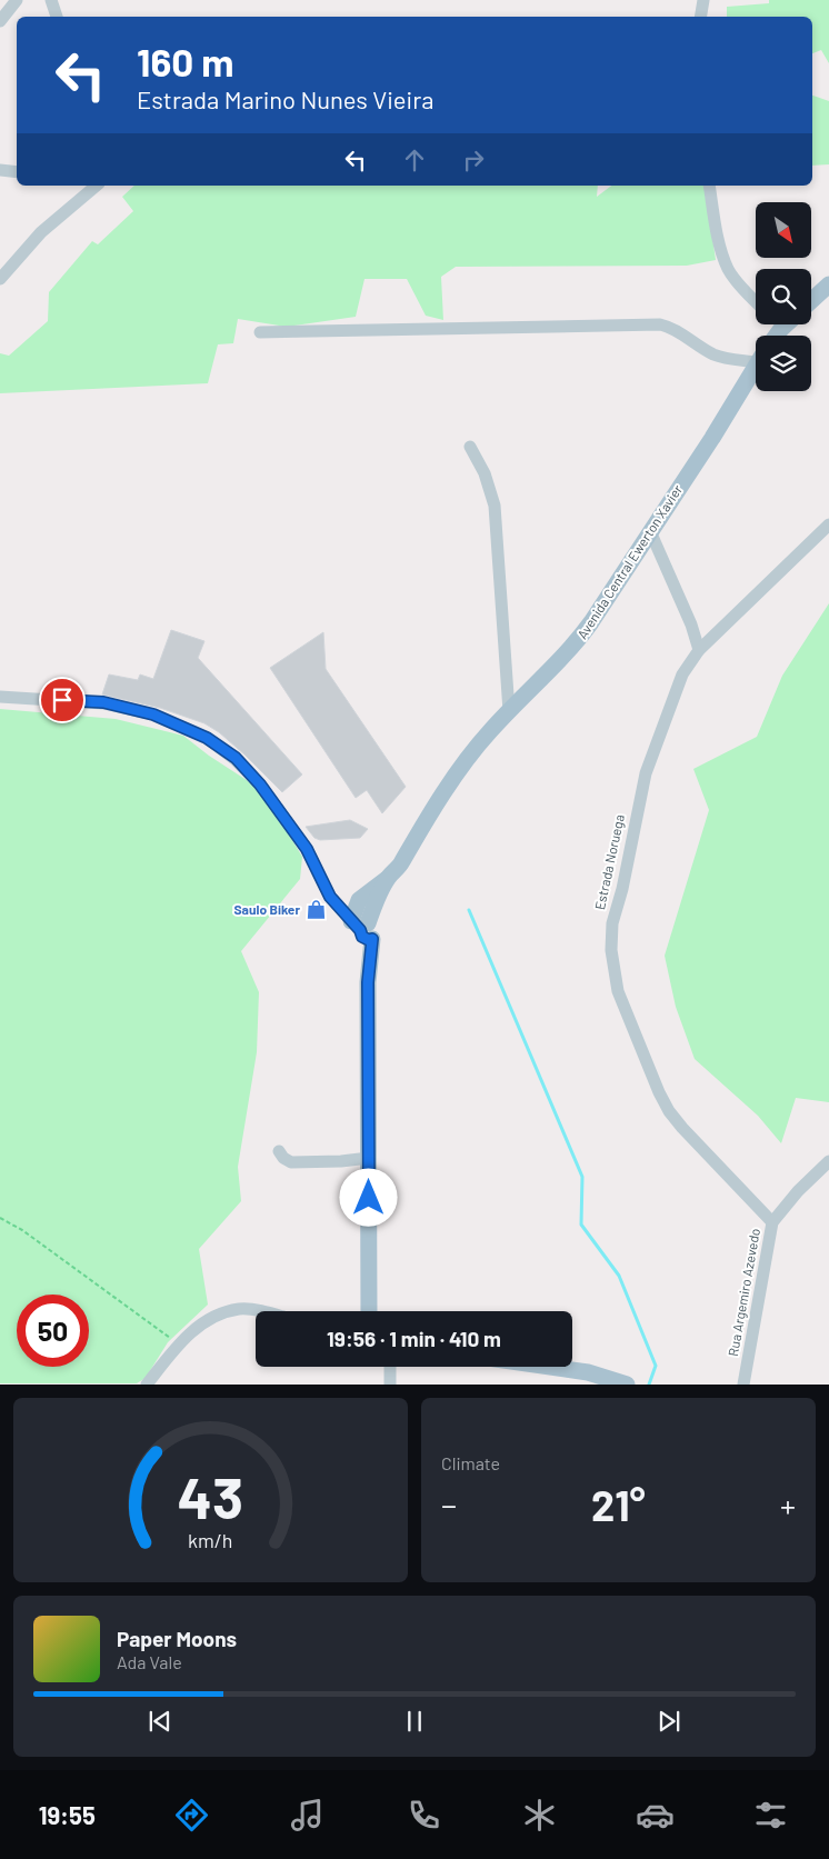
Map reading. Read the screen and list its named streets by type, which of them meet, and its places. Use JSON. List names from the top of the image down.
{
  "streets": {
    "main road": ["Avenida Central Ewerton Xavier"],
    "street": ["Estrada Noruega", "Rua Argemiro Azevedo"]
  },
  "crossings": [
    ["Estrada Noruega", "Rua Argemiro Azevedo"]
  ],
  "places": {
    "shop": ["Saulo Biker"]
  },
  "north": "bottom right",
  "page": {
    "turn": ["160 m", "Estrada Marino Nunes Vieira"],
    "limit": "50",
    "trip": "19:56 · 1 min · 410 m",
    "tile": "Climate",
    "heat": ["−", "21°", "+"],
    "song": ["Paper Moons", "Ada Vale"],
    "tabs": "19:55",
    "gauge": ["43", "km/h"]
  }
}
